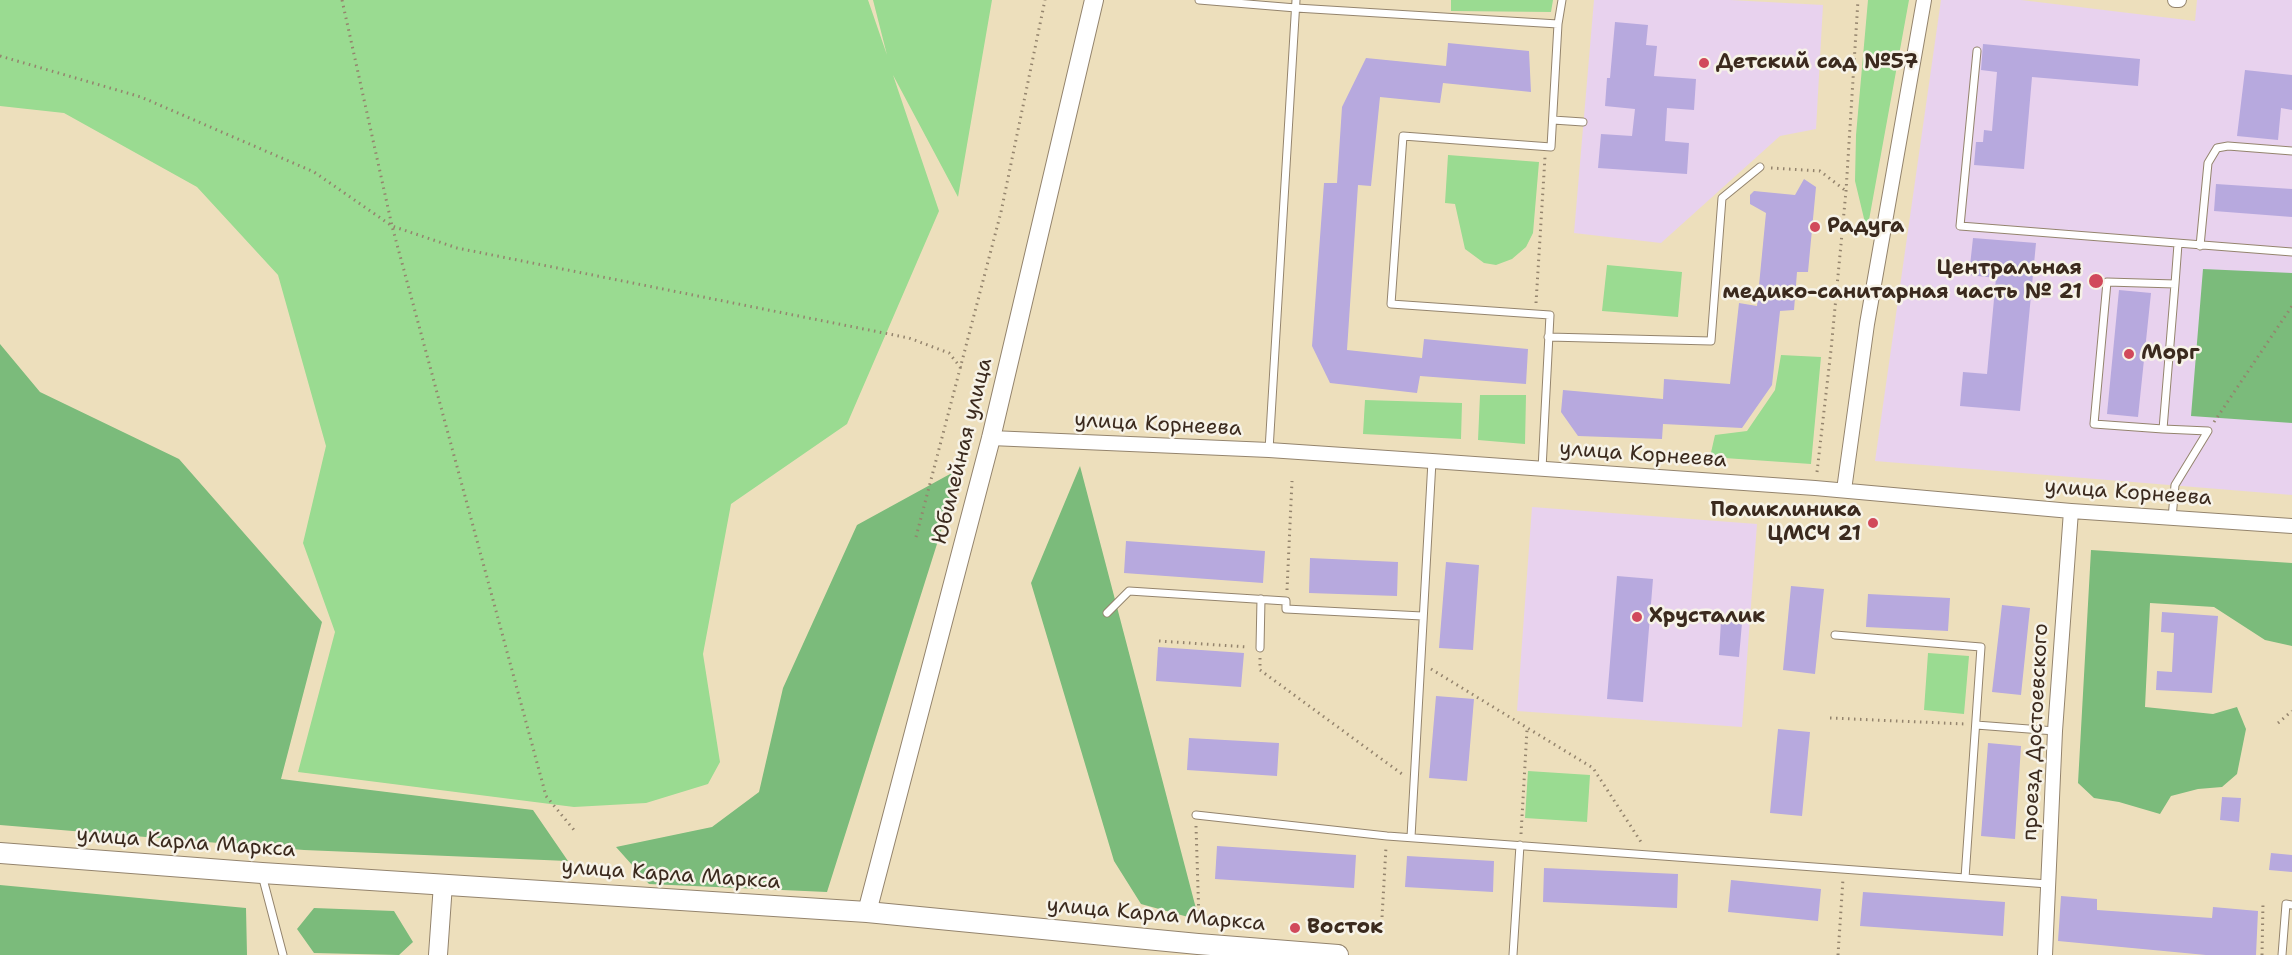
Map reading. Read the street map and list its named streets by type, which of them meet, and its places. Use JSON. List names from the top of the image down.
{
  "streets": {
    "main road": ["улица Карла Маркса"],
    "street": ["улица Корнеева", "Юбилейная улица", "проезд Достоевского"]
  },
  "crossings": [
    ["улица Корнеева", "Юбилейная улица"],
    ["улица Корнеева", "проезд Достоевского"],
    ["Юбилейная улица", "улица Карла Маркса"]
  ],
  "places": [
    "Детский сад №57",
    "Радуга",
    "Центральная медико-санитарная часть № 21",
    "Морг",
    "Поликлиника ЦМСЧ 21",
    "Хрусталик",
    "Восток"
  ]
}
